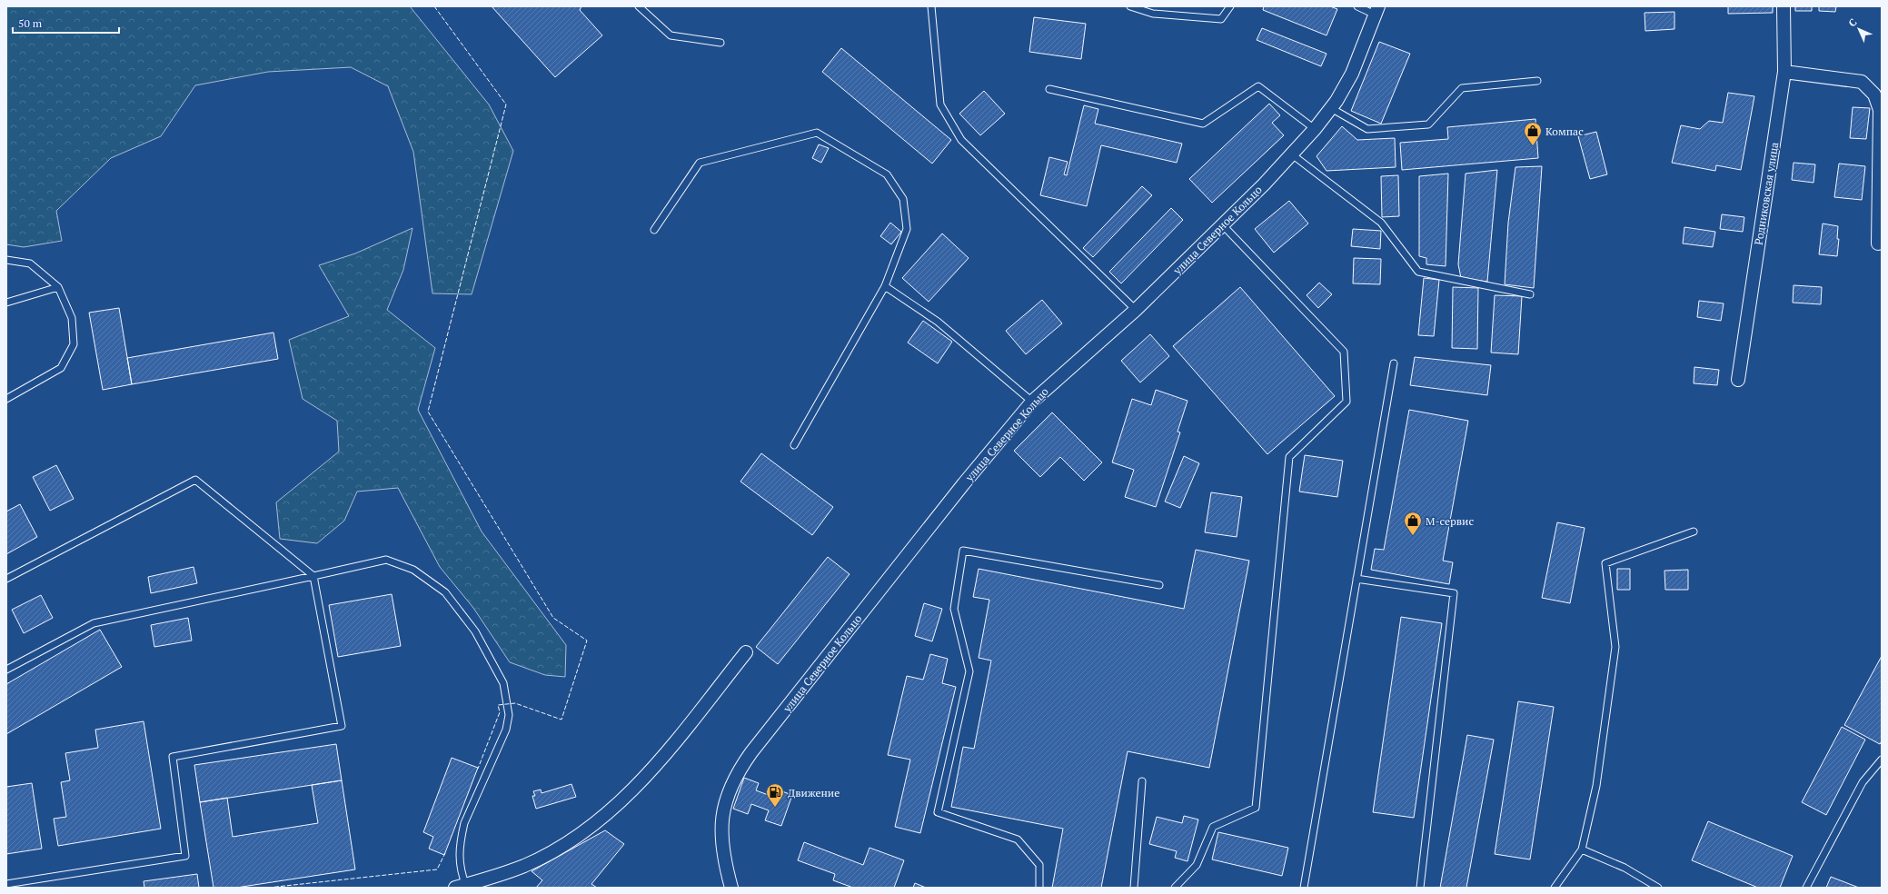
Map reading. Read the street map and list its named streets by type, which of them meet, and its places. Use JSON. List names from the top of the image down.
{
  "streets": {
    "street": ["Родниковская улица", "улица Северное Кольцо"]
  },
  "places": {
    "shop": ["Компас", "М-сервис"],
    "fuel station": ["Движение"]
  },
  "scale_bar": "50 m",
  "north": "top left"
}
